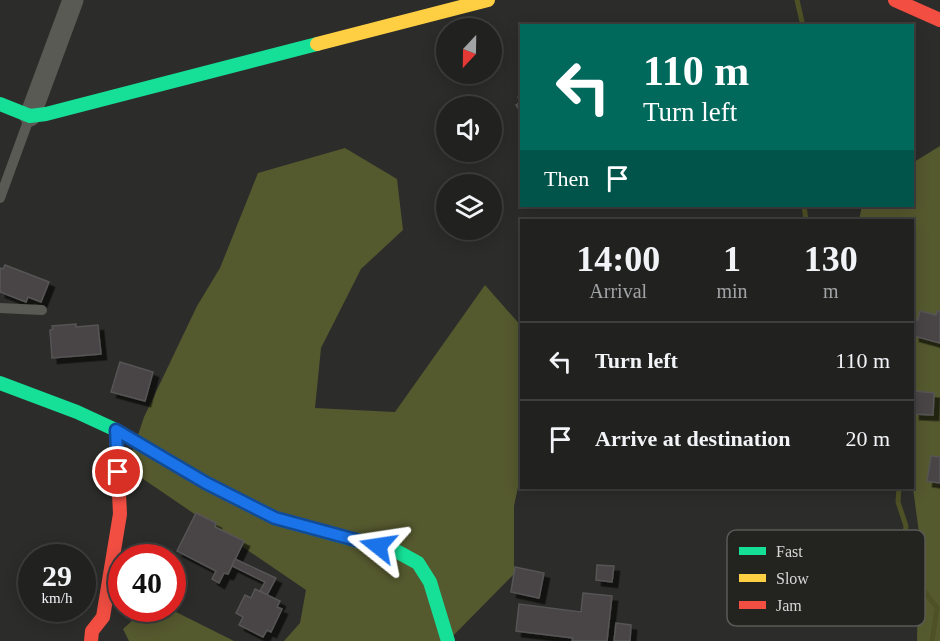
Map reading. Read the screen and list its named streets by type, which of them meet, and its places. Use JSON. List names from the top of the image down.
{
  "legend": ["Fast", "Slow", "Jam"],
  "north": "bottom",
  "page": {
    "turn": ["110 m", "Turn left"],
    "then": "Then",
    "eta": [
      "14:00",
      "Arrival",
      "1",
      "min",
      "130",
      "m"
    ],
    "list": [
      {
        "name": "Turn left",
        "value": "110 m"
      },
      {
        "name": "Arrive at destination",
        "value": "20 m"
      }
    ],
    "speed": "29 km/h",
    "limit": "40"
  }
}
